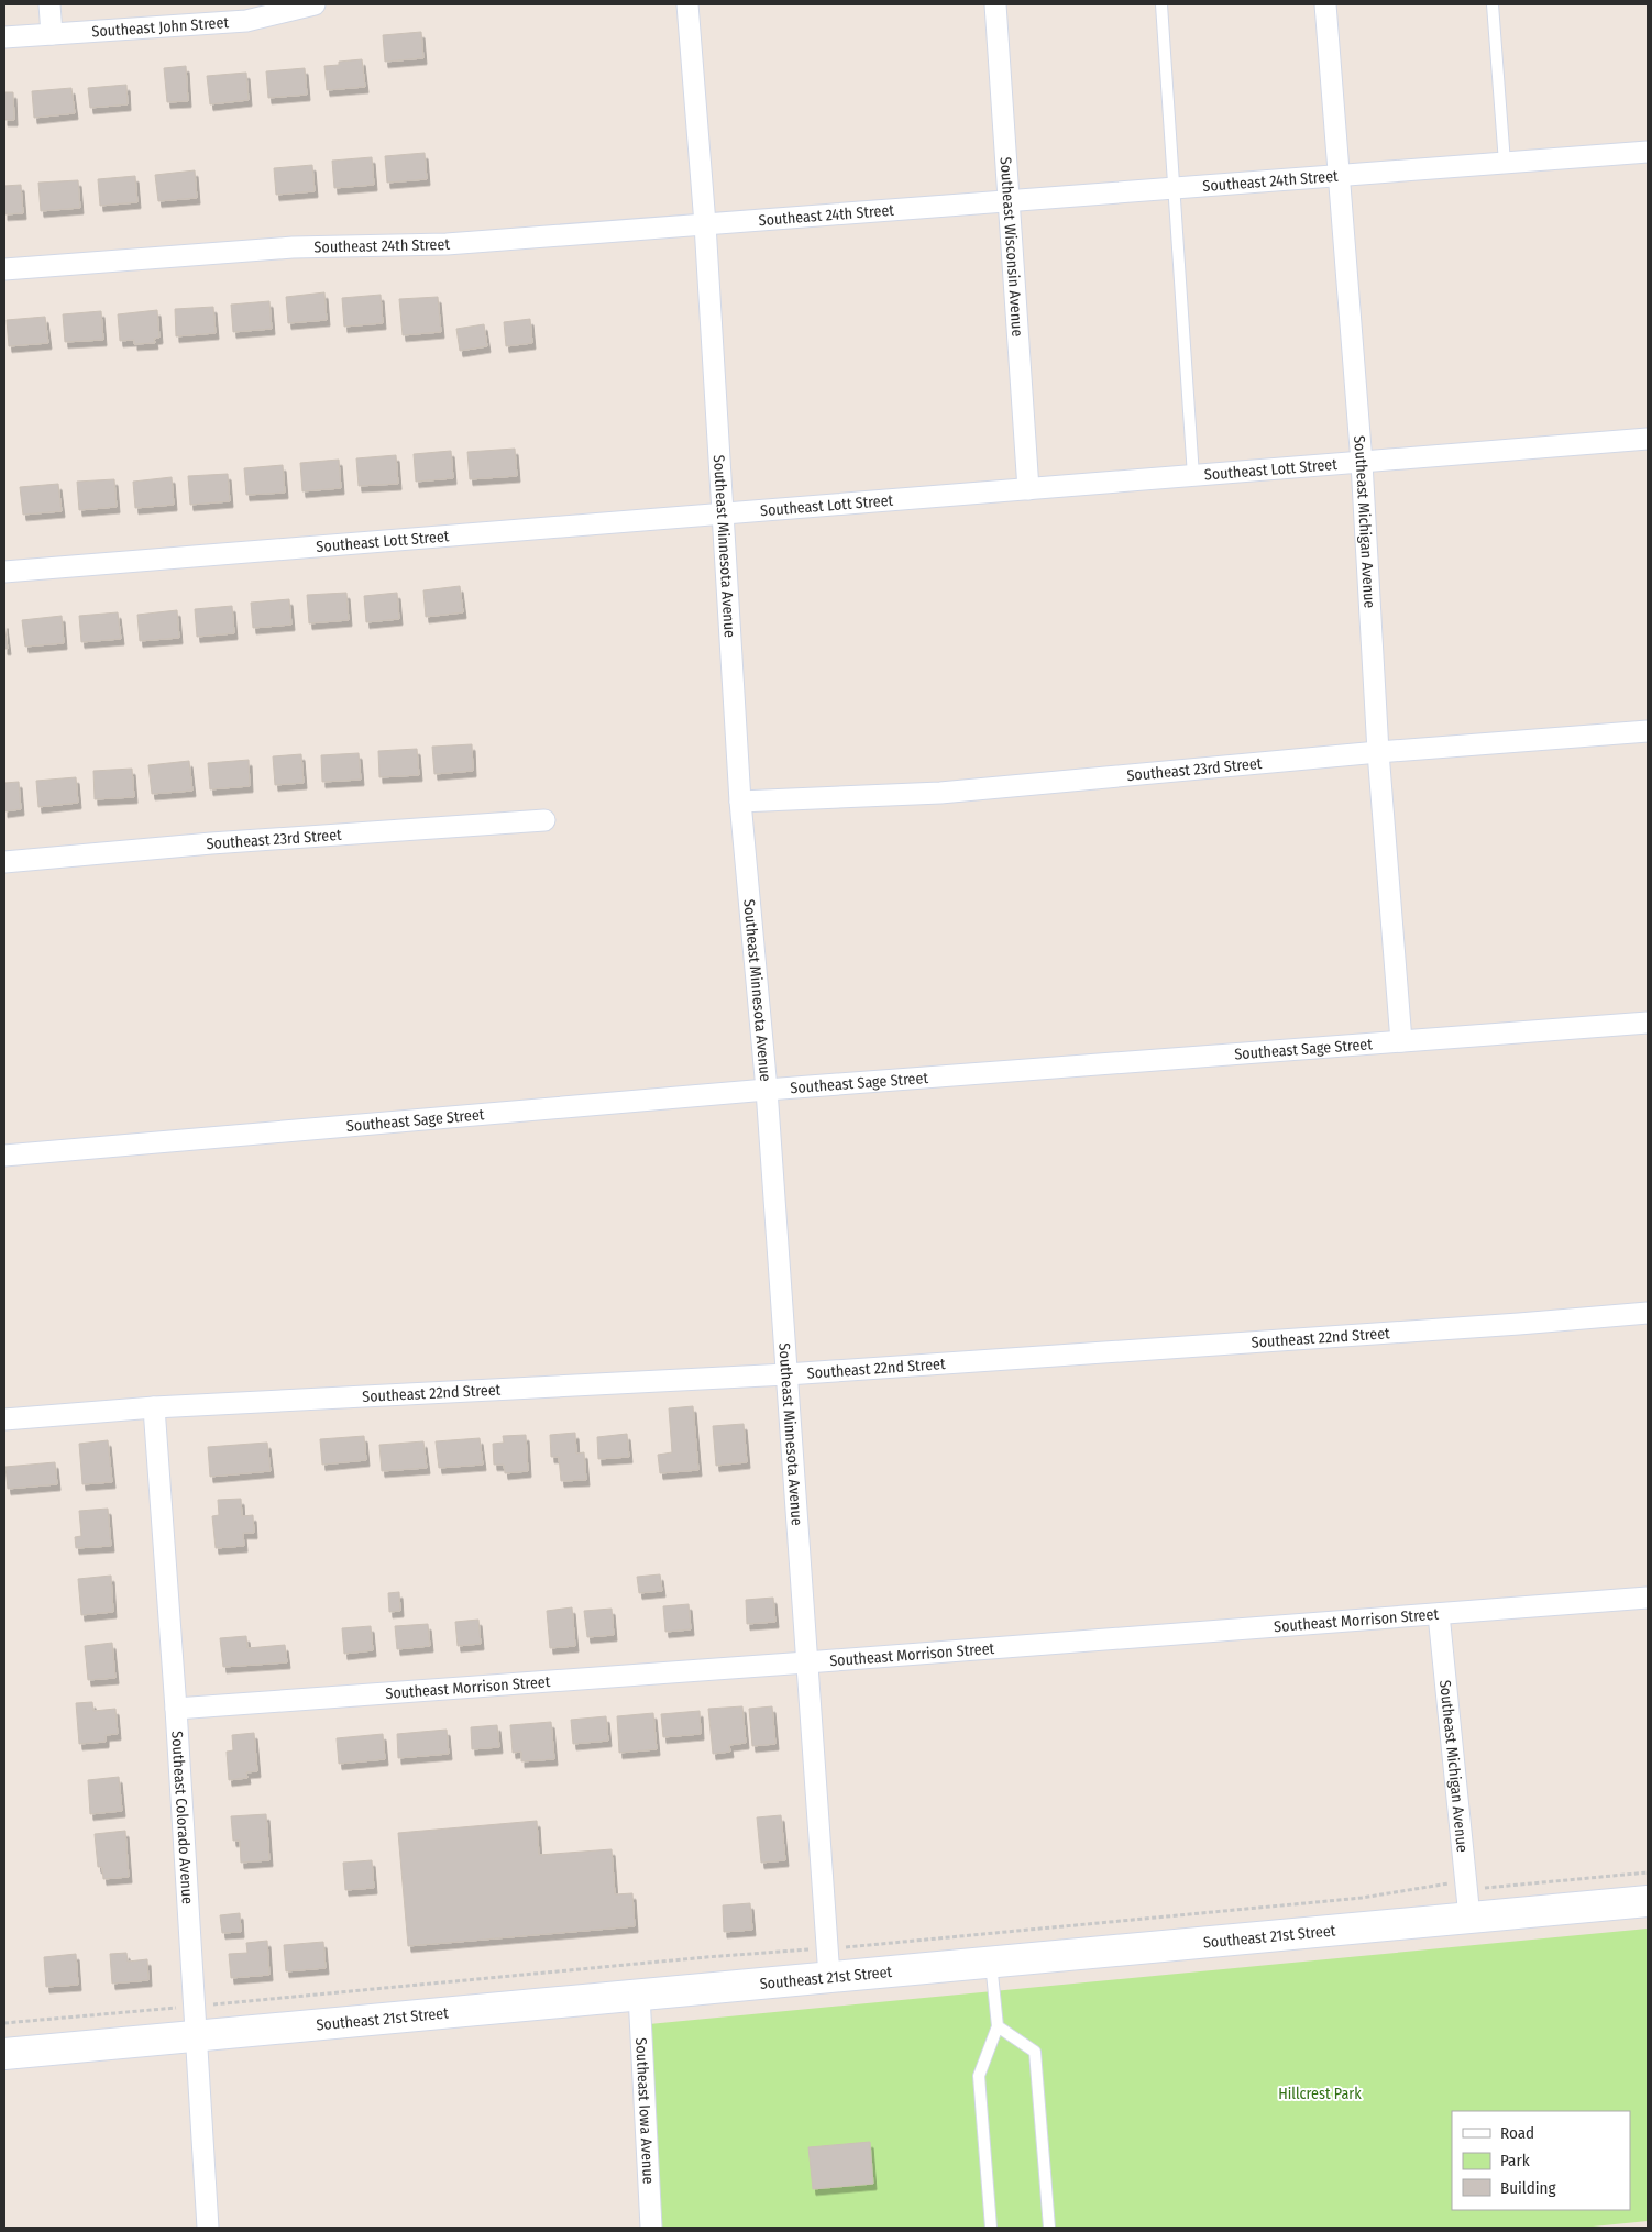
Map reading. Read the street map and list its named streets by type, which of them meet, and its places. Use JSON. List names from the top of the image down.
{
  "streets": {
    "main road": ["Southeast 21st Street"],
    "street": [
      "Southeast John Street",
      "Southeast 24th Street",
      "Southeast Wisconsin Avenue",
      "Southeast Lott Street",
      "Southeast Michigan Avenue",
      "Southeast Minnesota Avenue",
      "Southeast 23rd Street",
      "Southeast Sage Street",
      "Southeast 22nd Street",
      "Southeast Morrison Street",
      "Southeast Colorado Avenue",
      "Southeast Iowa Avenue"
    ]
  },
  "crossings": [
    ["Southeast 24th Street", "Southeast Wisconsin Avenue"],
    ["Southeast 24th Street", "Southeast Michigan Avenue"],
    ["Southeast 24th Street", "Southeast Minnesota Avenue"],
    ["Southeast Wisconsin Avenue", "Southeast Lott Street"],
    ["Southeast Lott Street", "Southeast Michigan Avenue"],
    ["Southeast Lott Street", "Southeast Minnesota Avenue"],
    ["Southeast Michigan Avenue", "Southeast 23rd Street"],
    ["Southeast Michigan Avenue", "Southeast Sage Street"],
    ["Southeast Michigan Avenue", "Southeast Morrison Street"],
    ["Southeast Michigan Avenue", "Southeast 21st Street"],
    ["Southeast Minnesota Avenue", "Southeast 23rd Street"],
    ["Southeast Minnesota Avenue", "Southeast Sage Street"],
    ["Southeast Minnesota Avenue", "Southeast 22nd Street"],
    ["Southeast Minnesota Avenue", "Southeast Morrison Street"],
    ["Southeast Minnesota Avenue", "Southeast 21st Street"],
    ["Southeast 22nd Street", "Southeast Colorado Avenue"],
    ["Southeast Morrison Street", "Southeast Colorado Avenue"],
    ["Southeast Colorado Avenue", "Southeast 21st Street"],
    ["Southeast 21st Street", "Southeast Iowa Avenue"]
  ],
  "parks": ["Hillcrest Park"],
  "legend": ["Road", "Park", "Building"]
}
